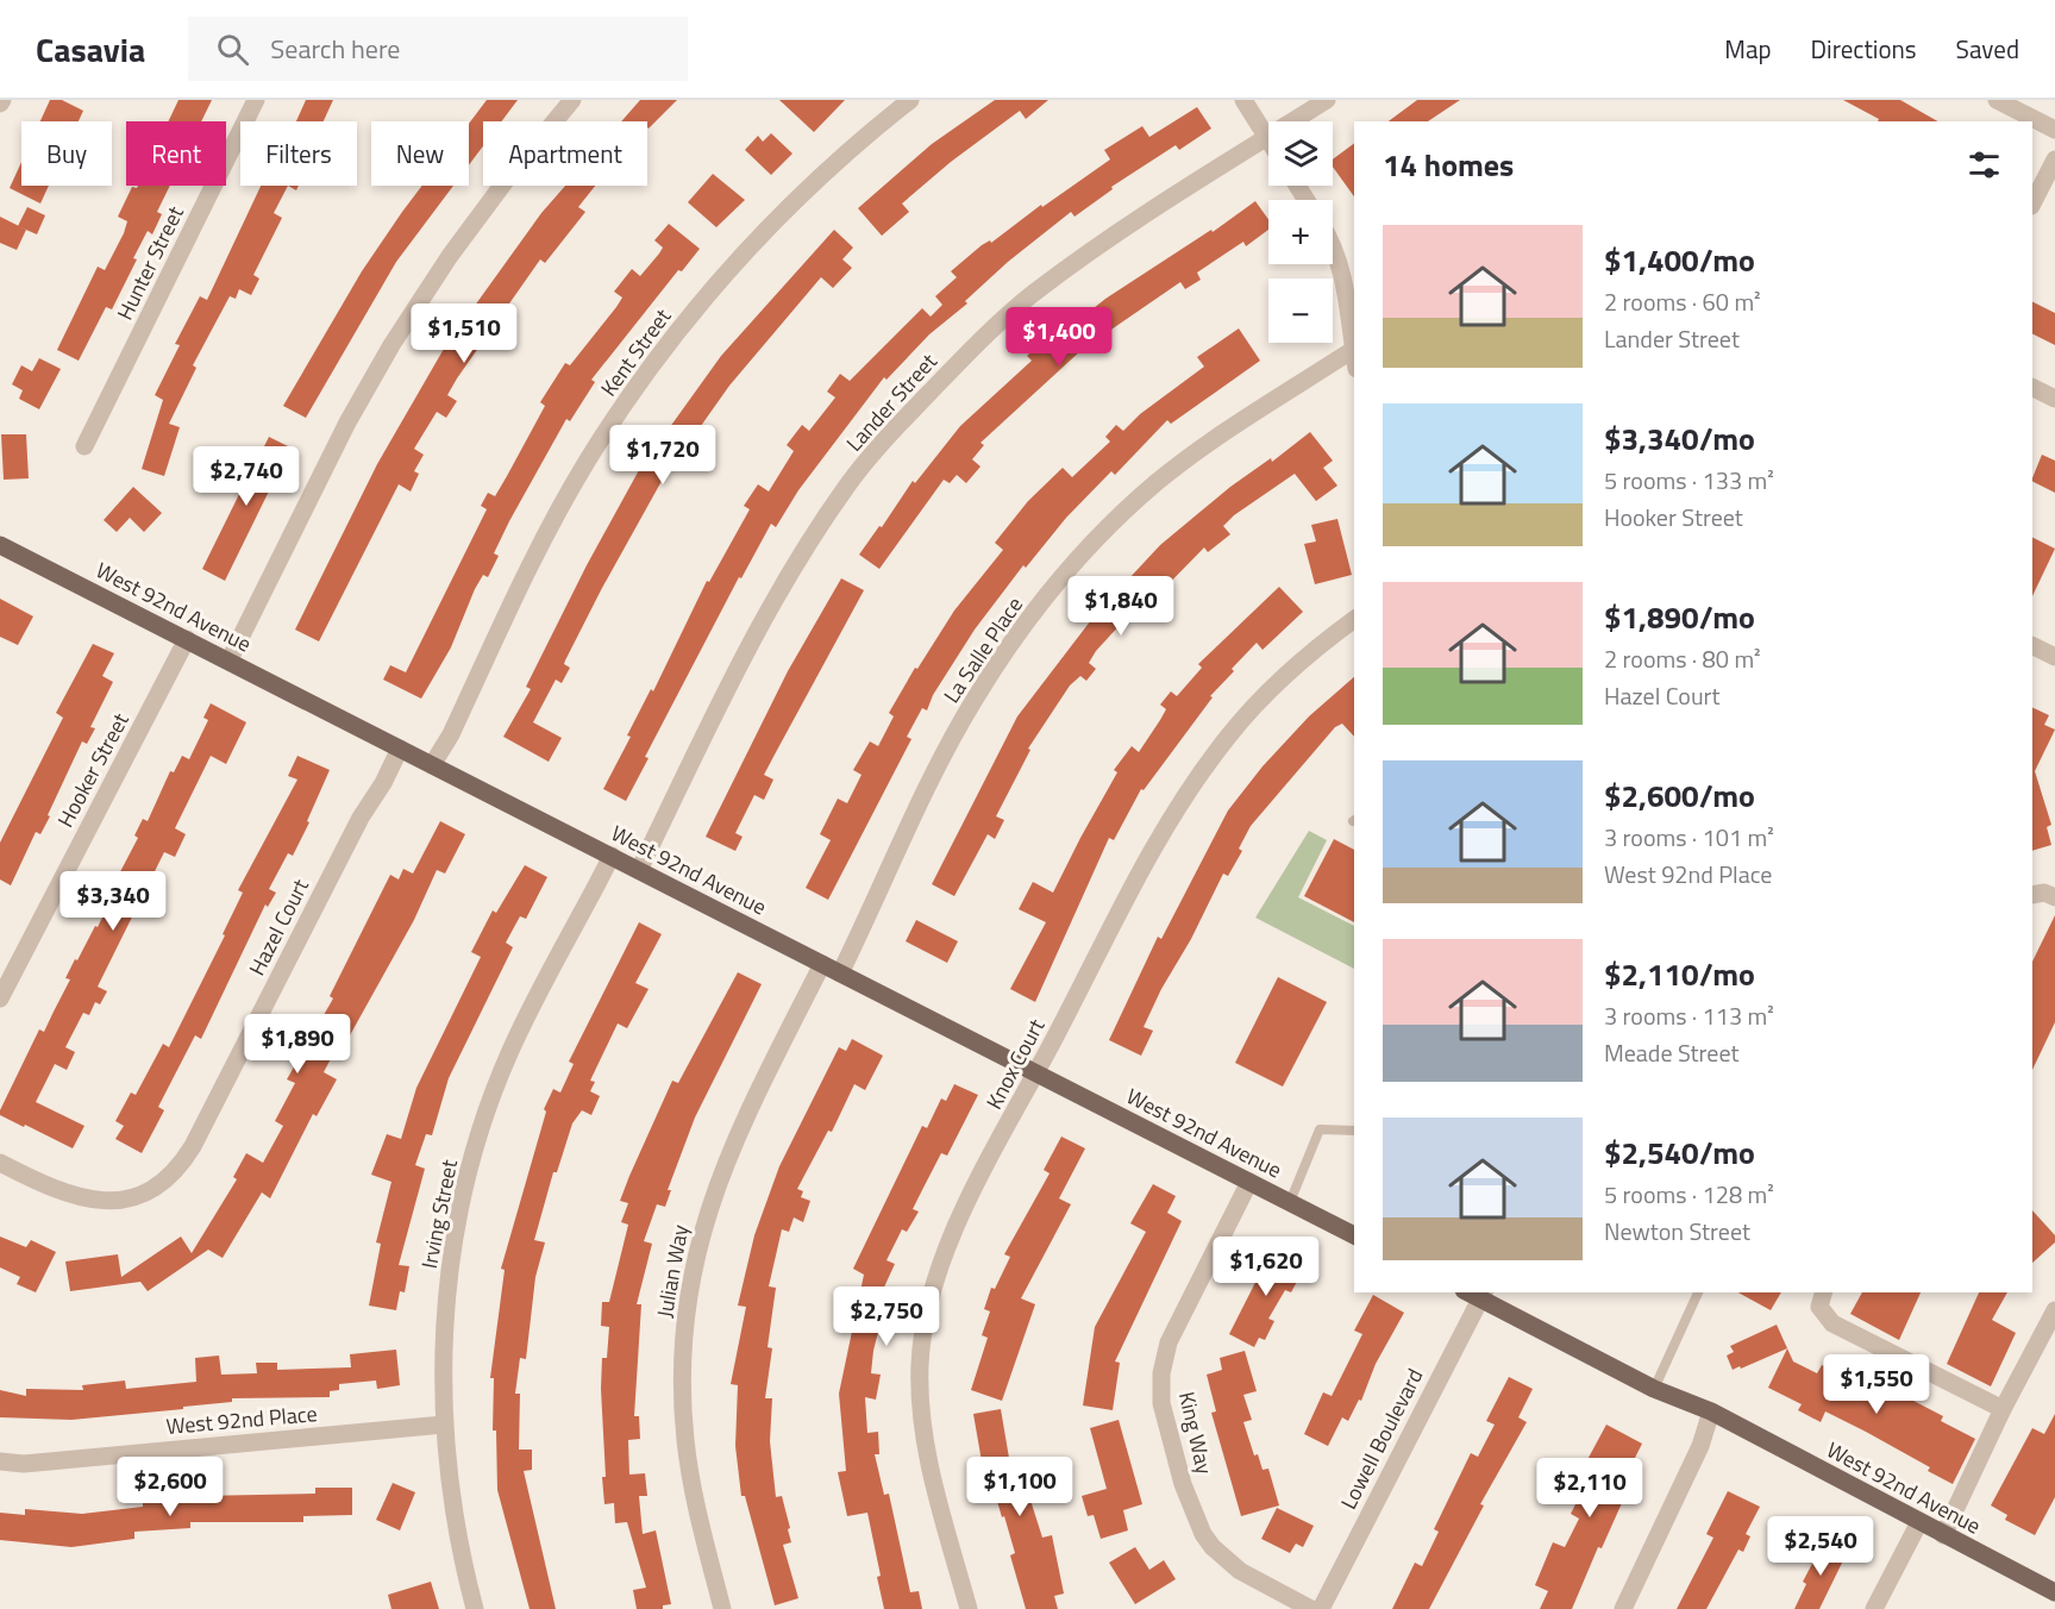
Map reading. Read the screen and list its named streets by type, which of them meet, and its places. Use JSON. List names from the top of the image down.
{
  "streets": {
    "main road": ["West 92nd Avenue"],
    "street": [
      "Hunter Street",
      "Kent Street",
      "Lander Street",
      "La Salle Place",
      "Hooker Street",
      "Hazel Court",
      "Knox Court",
      "Irving Street",
      "Julian Way",
      "West 92nd Place",
      "King Way",
      "Lowell Boulevard"
    ]
  },
  "crossings": [
    ["Kent Street", "West 92nd Avenue"],
    ["Lander Street", "West 92nd Avenue"],
    ["West 92nd Avenue", "La Salle Place"],
    ["West 92nd Avenue", "Hooker Street"],
    ["West 92nd Avenue", "Hazel Court"],
    ["West 92nd Avenue", "Knox Court"],
    ["West 92nd Avenue", "Irving Street"],
    ["West 92nd Avenue", "Julian Way"],
    ["West 92nd Avenue", "King Way"],
    ["West 92nd Avenue", "Lowell Boulevard"],
    ["Irving Street", "West 92nd Place"]
  ],
  "page": {
    "header": "Casavia",
    "search": "Search here",
    "nav": ["Map", "Directions", "Saved"],
    "map_buttons": ["+", "−"],
    "chip": [
      "Buy",
      "Rent",
      "Filters",
      "New",
      "Apartment"
    ],
    "heading": "14 homes",
    "list": [
      {
        "name": "$1,400/mo",
        "note": "2 rooms · 60 m² · Lander Street"
      },
      {
        "name": "$3,340/mo",
        "note": "5 rooms · 133 m² · Hooker Street"
      },
      {
        "name": "$1,890/mo",
        "note": "2 rooms · 80 m² · Hazel Court"
      },
      {
        "name": "$2,600/mo",
        "note": "3 rooms · 101 m² · West 92nd Place"
      },
      {
        "name": "$2,110/mo",
        "note": "3 rooms · 113 m² · Meade Street"
      },
      {
        "name": "$2,540/mo",
        "note": "5 rooms · 128 m² · Newton Street"
      }
    ],
    "price": [
      "$1,510",
      "$1,400",
      "$1,720",
      "$2,740",
      "$1,840",
      "$3,340",
      "$1,890",
      "$1,620",
      "$2,750",
      "$1,550",
      "$2,600",
      "$1,100",
      "$2,110",
      "$2,540"
    ]
  }
}
